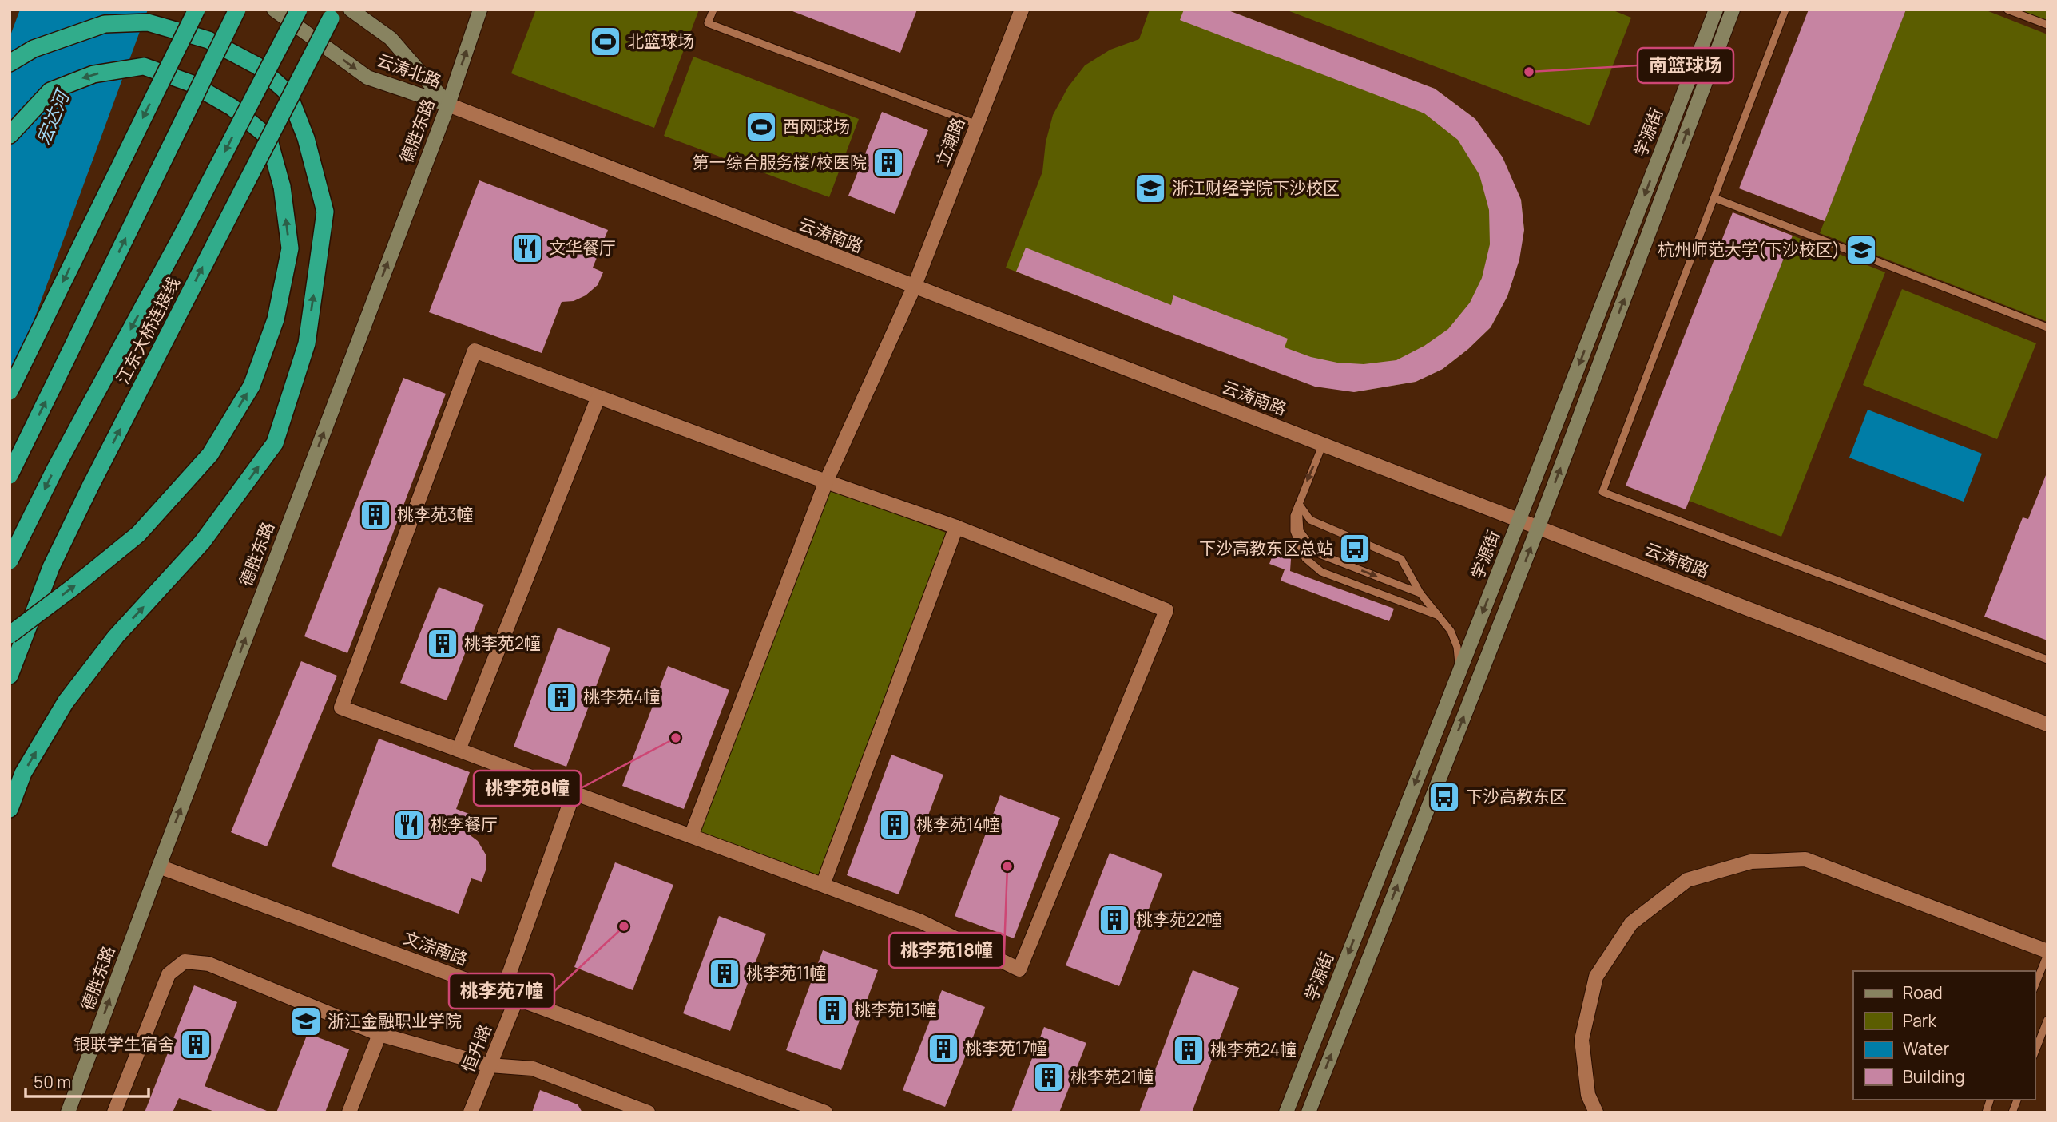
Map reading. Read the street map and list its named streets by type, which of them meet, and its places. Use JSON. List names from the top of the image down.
{
  "streets": {
    "highway": ["江东大桥连接线"],
    "main road": ["云涛北路", "德胜东路", "学源街"],
    "street": [
      "立潮路",
      "云涛南路",
      "文淙南路",
      "恒升路"
    ]
  },
  "crossings": [
    ["云涛北路", "德胜东路"],
    ["云涛北路", "云涛南路"],
    ["德胜东路", "云涛南路"],
    ["德胜东路", "文淙南路"],
    ["学源街", "云涛南路"],
    ["立潮路", "云涛南路"],
    ["文淙南路", "恒升路"]
  ],
  "one_way": ["德胜东路"],
  "water": ["宏达河"],
  "places": {
    "sports": ["北篮球场", "西网球场"],
    "other": [
      "南篮球场",
      "桃李苑8幢",
      "桃李苑18幢",
      "桃李苑7幢"
    ],
    "building": [
      "第一综合服务楼/校医院",
      "桃李苑3幢",
      "桃李苑2幢",
      "桃李苑4幢",
      "桃李苑14幢",
      "桃李苑22幢",
      "桃李苑11幢",
      "桃李苑13幢",
      "银联学生宿舍",
      "桃李苑17幢",
      "桃李苑24幢",
      "桃李苑21幢"
    ],
    "school or university": ["浙江财经学院下沙校区", "杭州师范大学(下沙校区)", "浙江金融职业学院"],
    "restaurant": ["文华餐厅", "桃李餐厅"],
    "bus stop": ["下沙高教东区总站", "下沙高教东区"]
  },
  "legend": [
    "Road",
    "Park",
    "Water",
    "Building"
  ],
  "scale_bar": "50 m"
}
